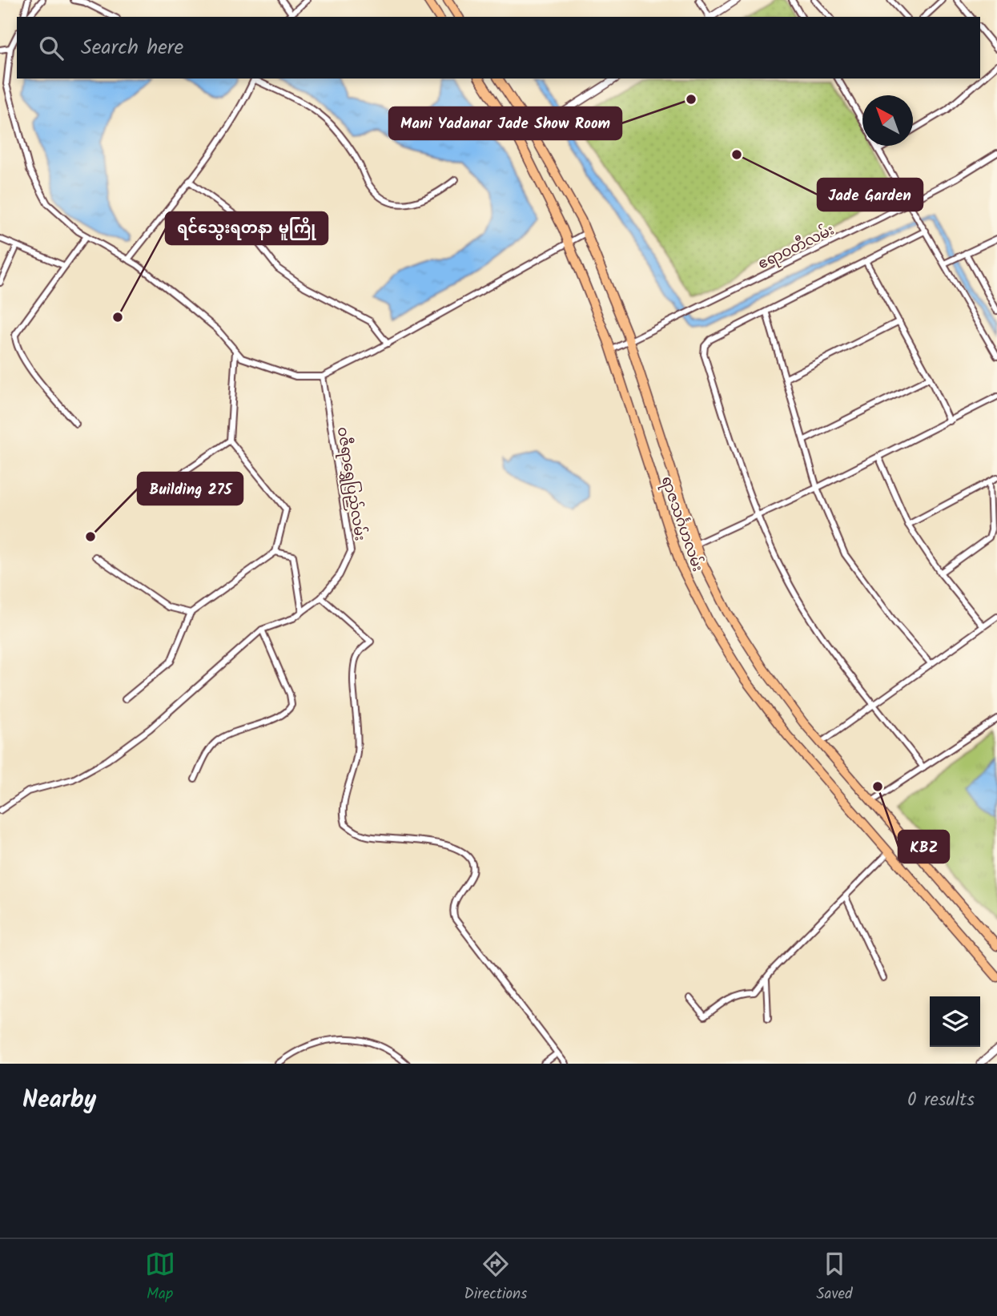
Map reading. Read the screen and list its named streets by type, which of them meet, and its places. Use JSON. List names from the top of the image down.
{
  "streets": {
    "main road": ["ရာဇသင်္ဂဟလမ်း"],
    "street": ["ဧရာဝတီလမ်း", "ဝဇီရာရွှေပြည်လမ်း"]
  },
  "crossings": [
    ["ဧရာဝတီလမ်း", "ရာဇသင်္ဂဟလမ်း"]
  ],
  "places": [
    "Mani Yadanar Jade Show Room",
    "Jade Garden",
    "ရင်သွေးရတနာ မူကြို",
    "Building 275",
    "KBZ"
  ],
  "north": "top left",
  "page": {
    "search": "Search here",
    "heading": ["Nearby", "0 results"],
    "nav": ["Map", "Directions", "Saved"]
  }
}
